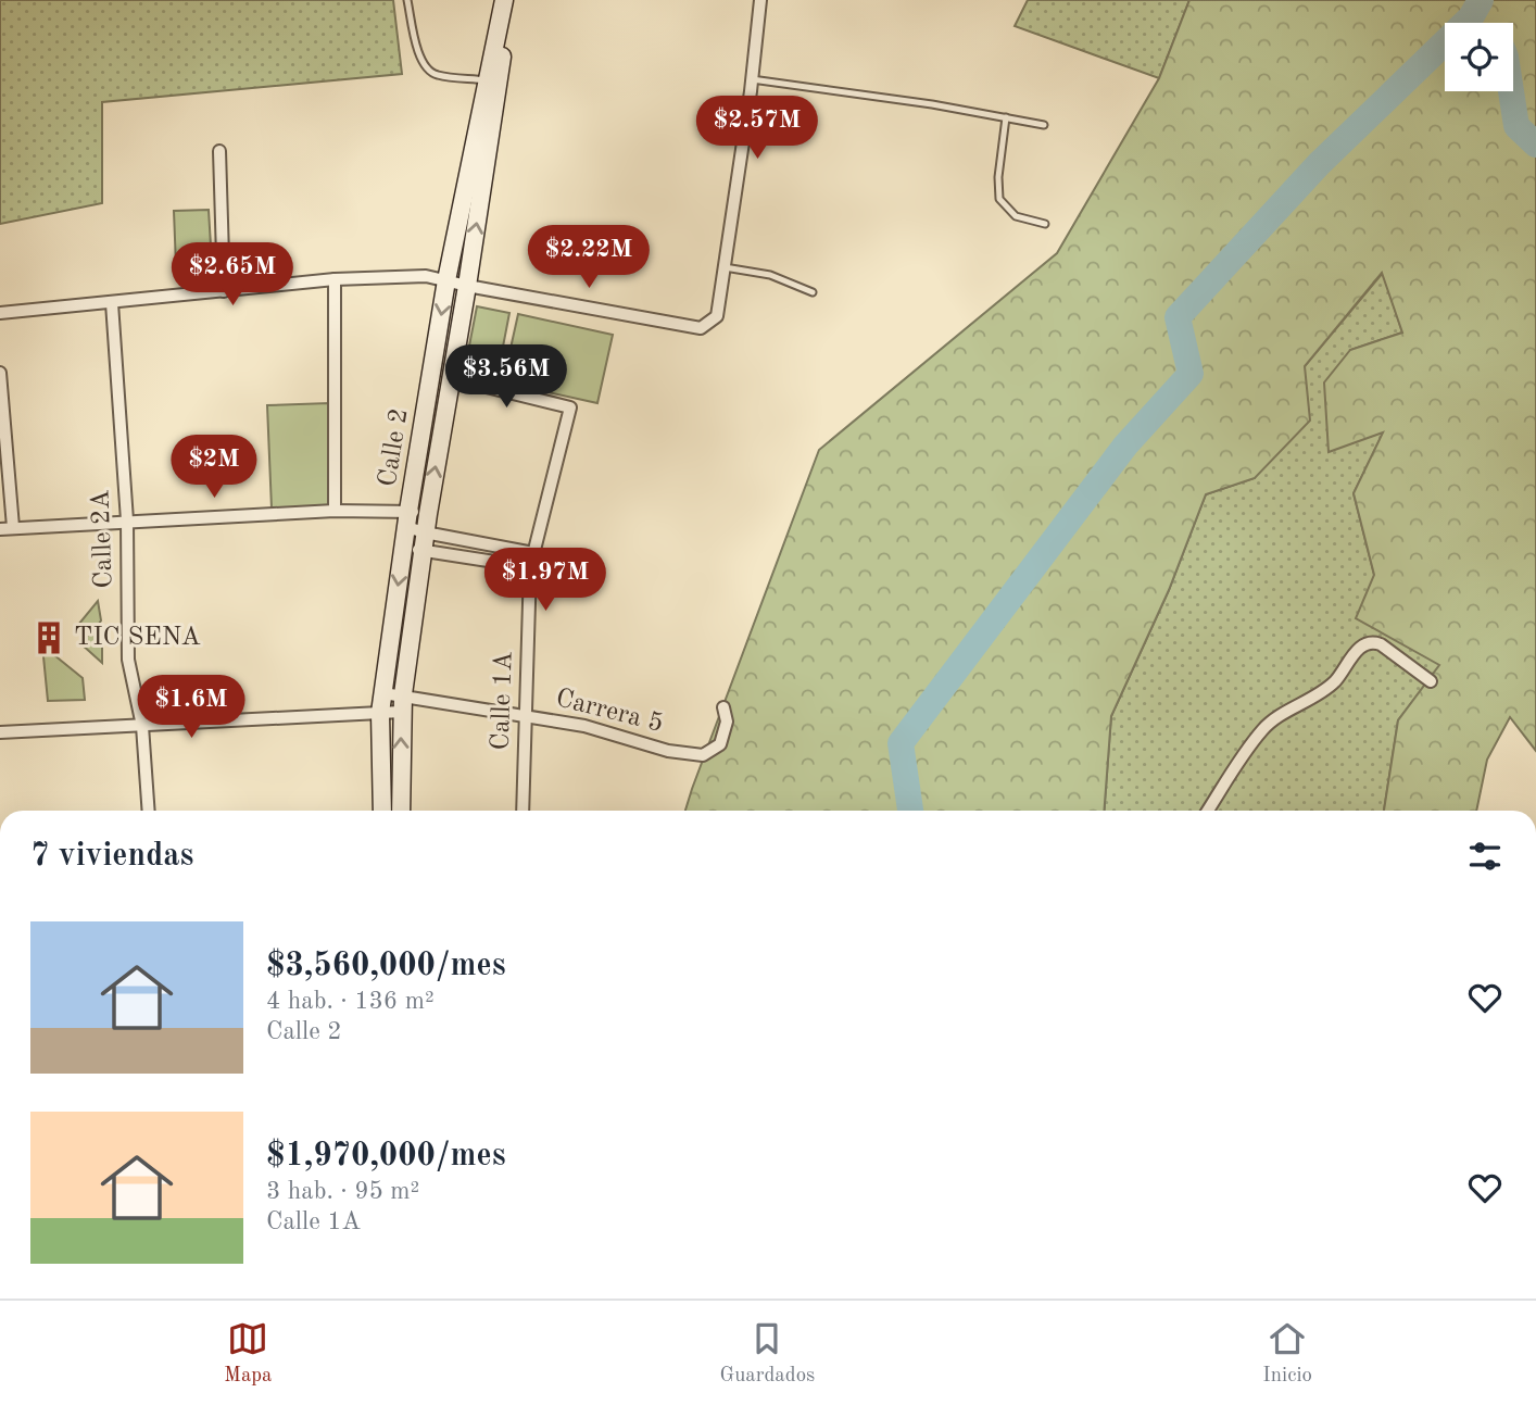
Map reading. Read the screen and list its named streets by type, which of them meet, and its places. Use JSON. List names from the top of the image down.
{
  "streets": {
    "main road": ["Calle 2"],
    "street": ["Calle 2A", "Calle 1A", "Carrera 5"]
  },
  "crossings": [
    ["Calle 2", "Calle 1A"],
    ["Calle 2", "Carrera 5"],
    ["Calle 1A", "Carrera 5"]
  ],
  "places": {
    "building": ["TIC SENA"]
  },
  "page": {
    "price": [
      "$2.57M",
      "$2.22M",
      "$2.65M",
      "$3.56M",
      "$2M",
      "$1.97M",
      "$1.6M"
    ],
    "heading": "7 viviendas",
    "list": [
      {
        "name": "$3,560,000/mes",
        "note": "4 hab. · 136 m² · Calle 2"
      },
      {
        "name": "$1,970,000/mes",
        "note": "3 hab. · 95 m² · Calle 1A"
      }
    ],
    "tabs": ["Mapa", "Guardados", "Inicio"]
  }
}
